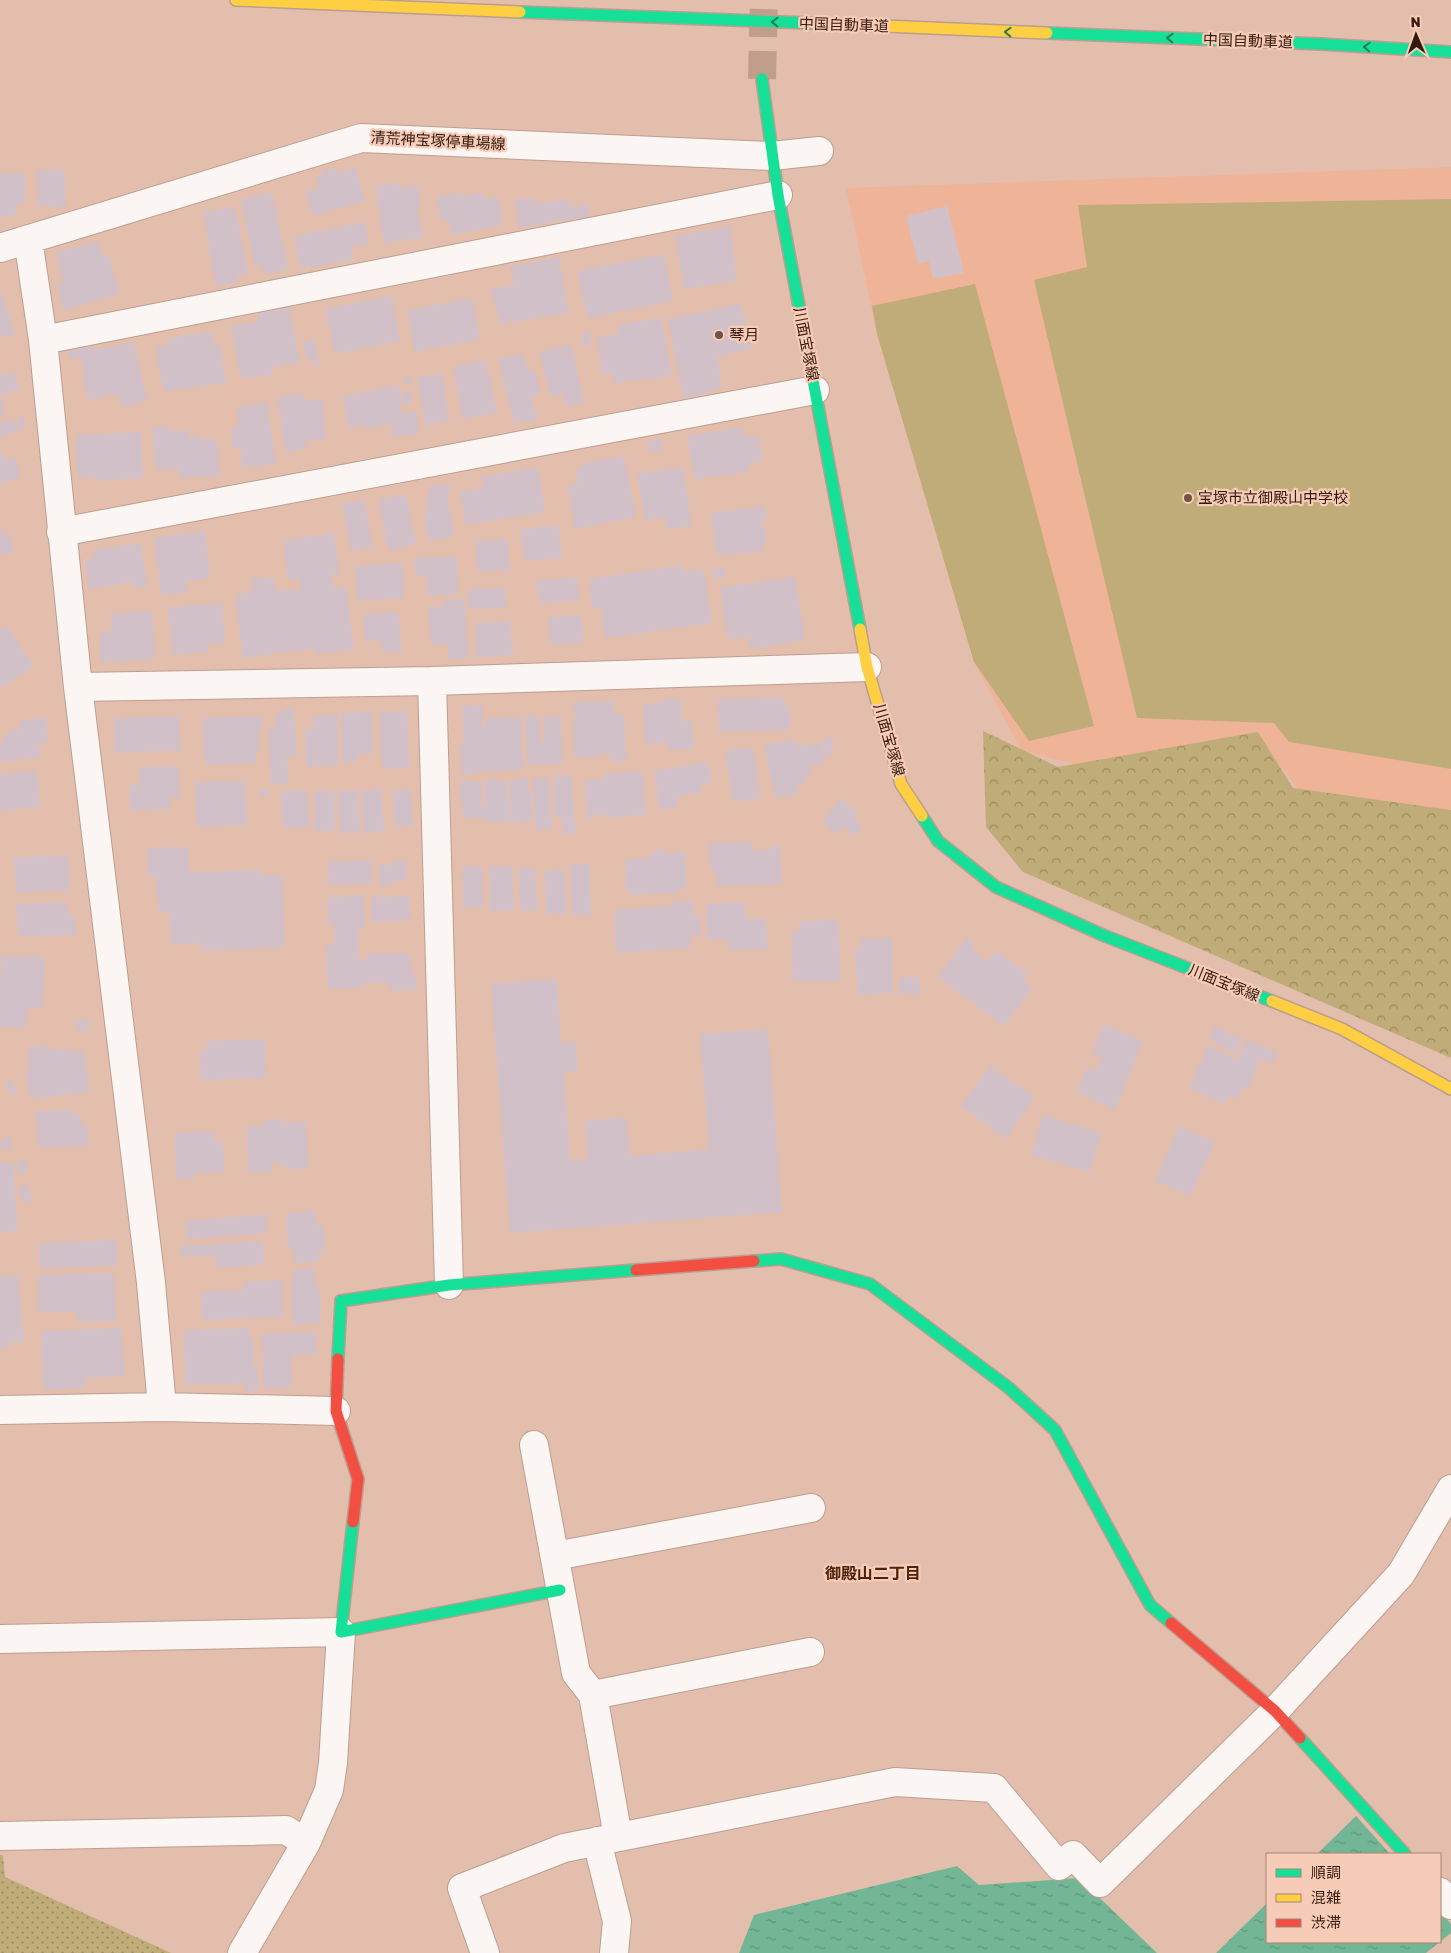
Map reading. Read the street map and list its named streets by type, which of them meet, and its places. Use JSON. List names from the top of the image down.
{
  "streets": {
    "main road": ["中国自動車道", "川面宝塚線"],
    "street": ["清荒神宝塚停車場線"]
  },
  "crossings": [
    ["清荒神宝塚停車場線", "川面宝塚線"]
  ],
  "one_way": ["中国自動車道"],
  "districts": ["御殿山二丁目"],
  "places": ["琴月", "宝塚市立御殿山中学校"],
  "legend": ["順調", "混雑", "渋滞"],
  "north": "top"
}
